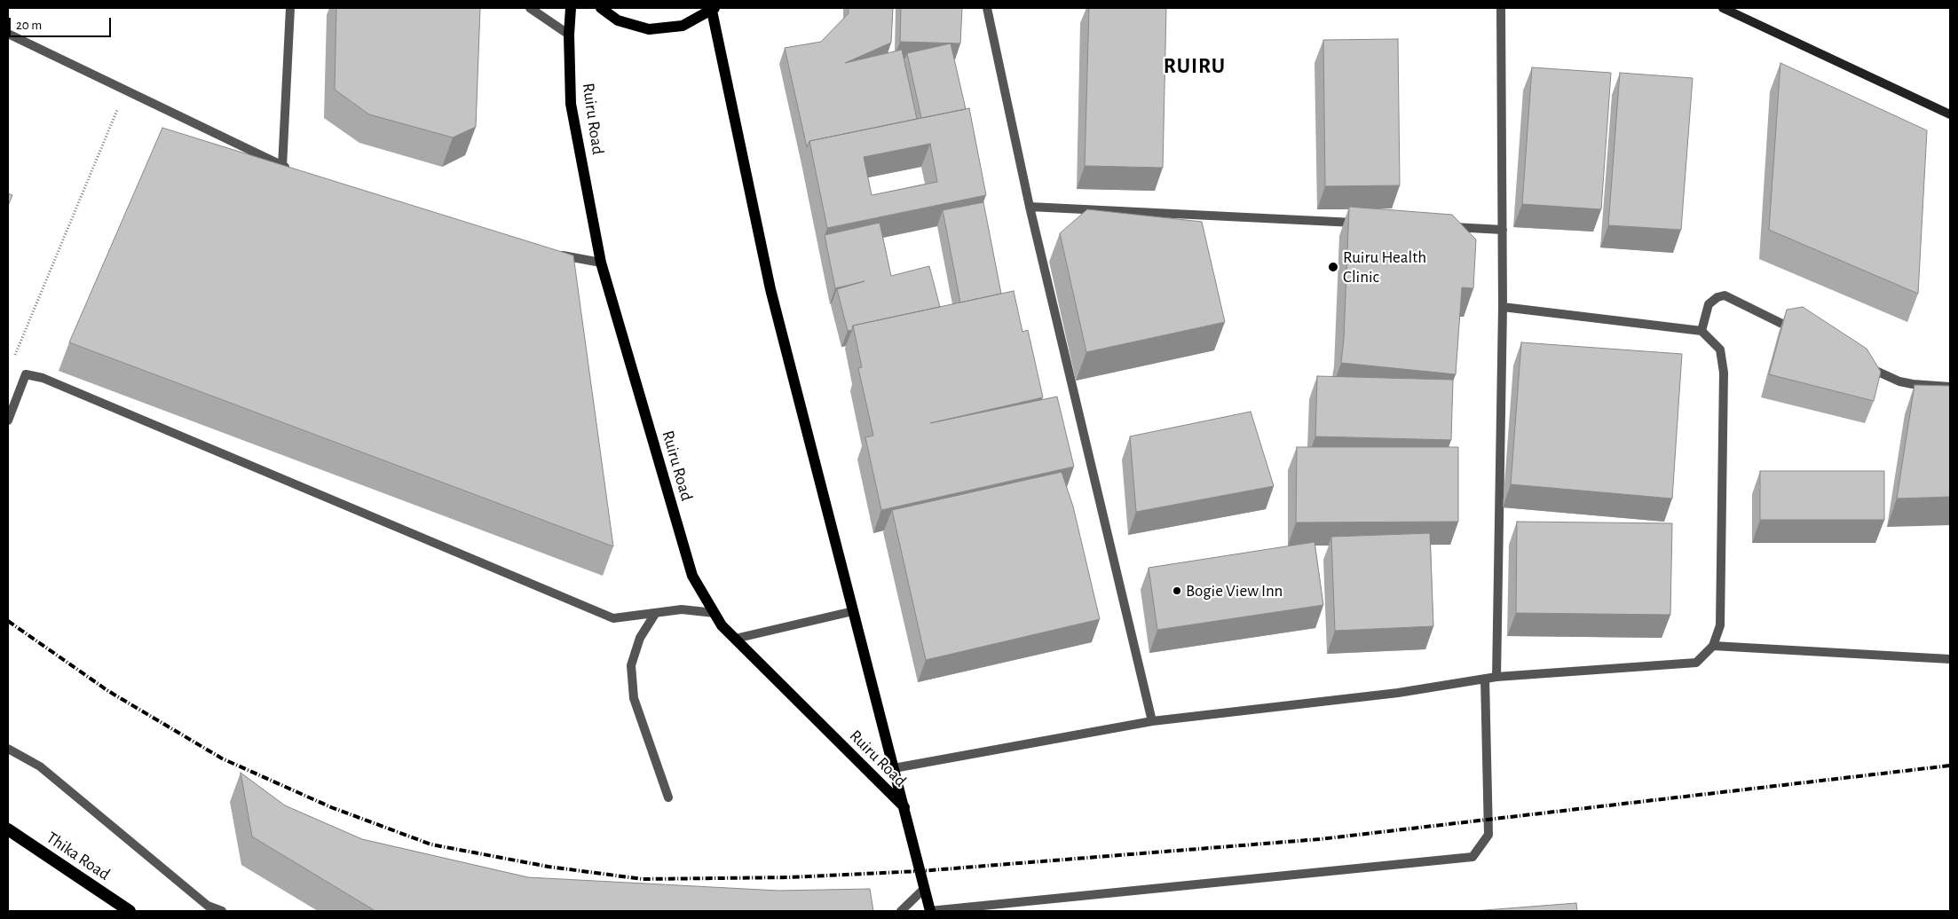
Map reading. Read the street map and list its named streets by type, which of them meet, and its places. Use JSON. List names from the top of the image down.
{
  "streets": {
    "highway": ["Thika Road"],
    "main road": ["Ruiru Road"]
  },
  "districts": ["RUIRU"],
  "places": ["Ruiru Health Clinic", "Bogie View Inn"],
  "scale_bar": "20 m"
}
